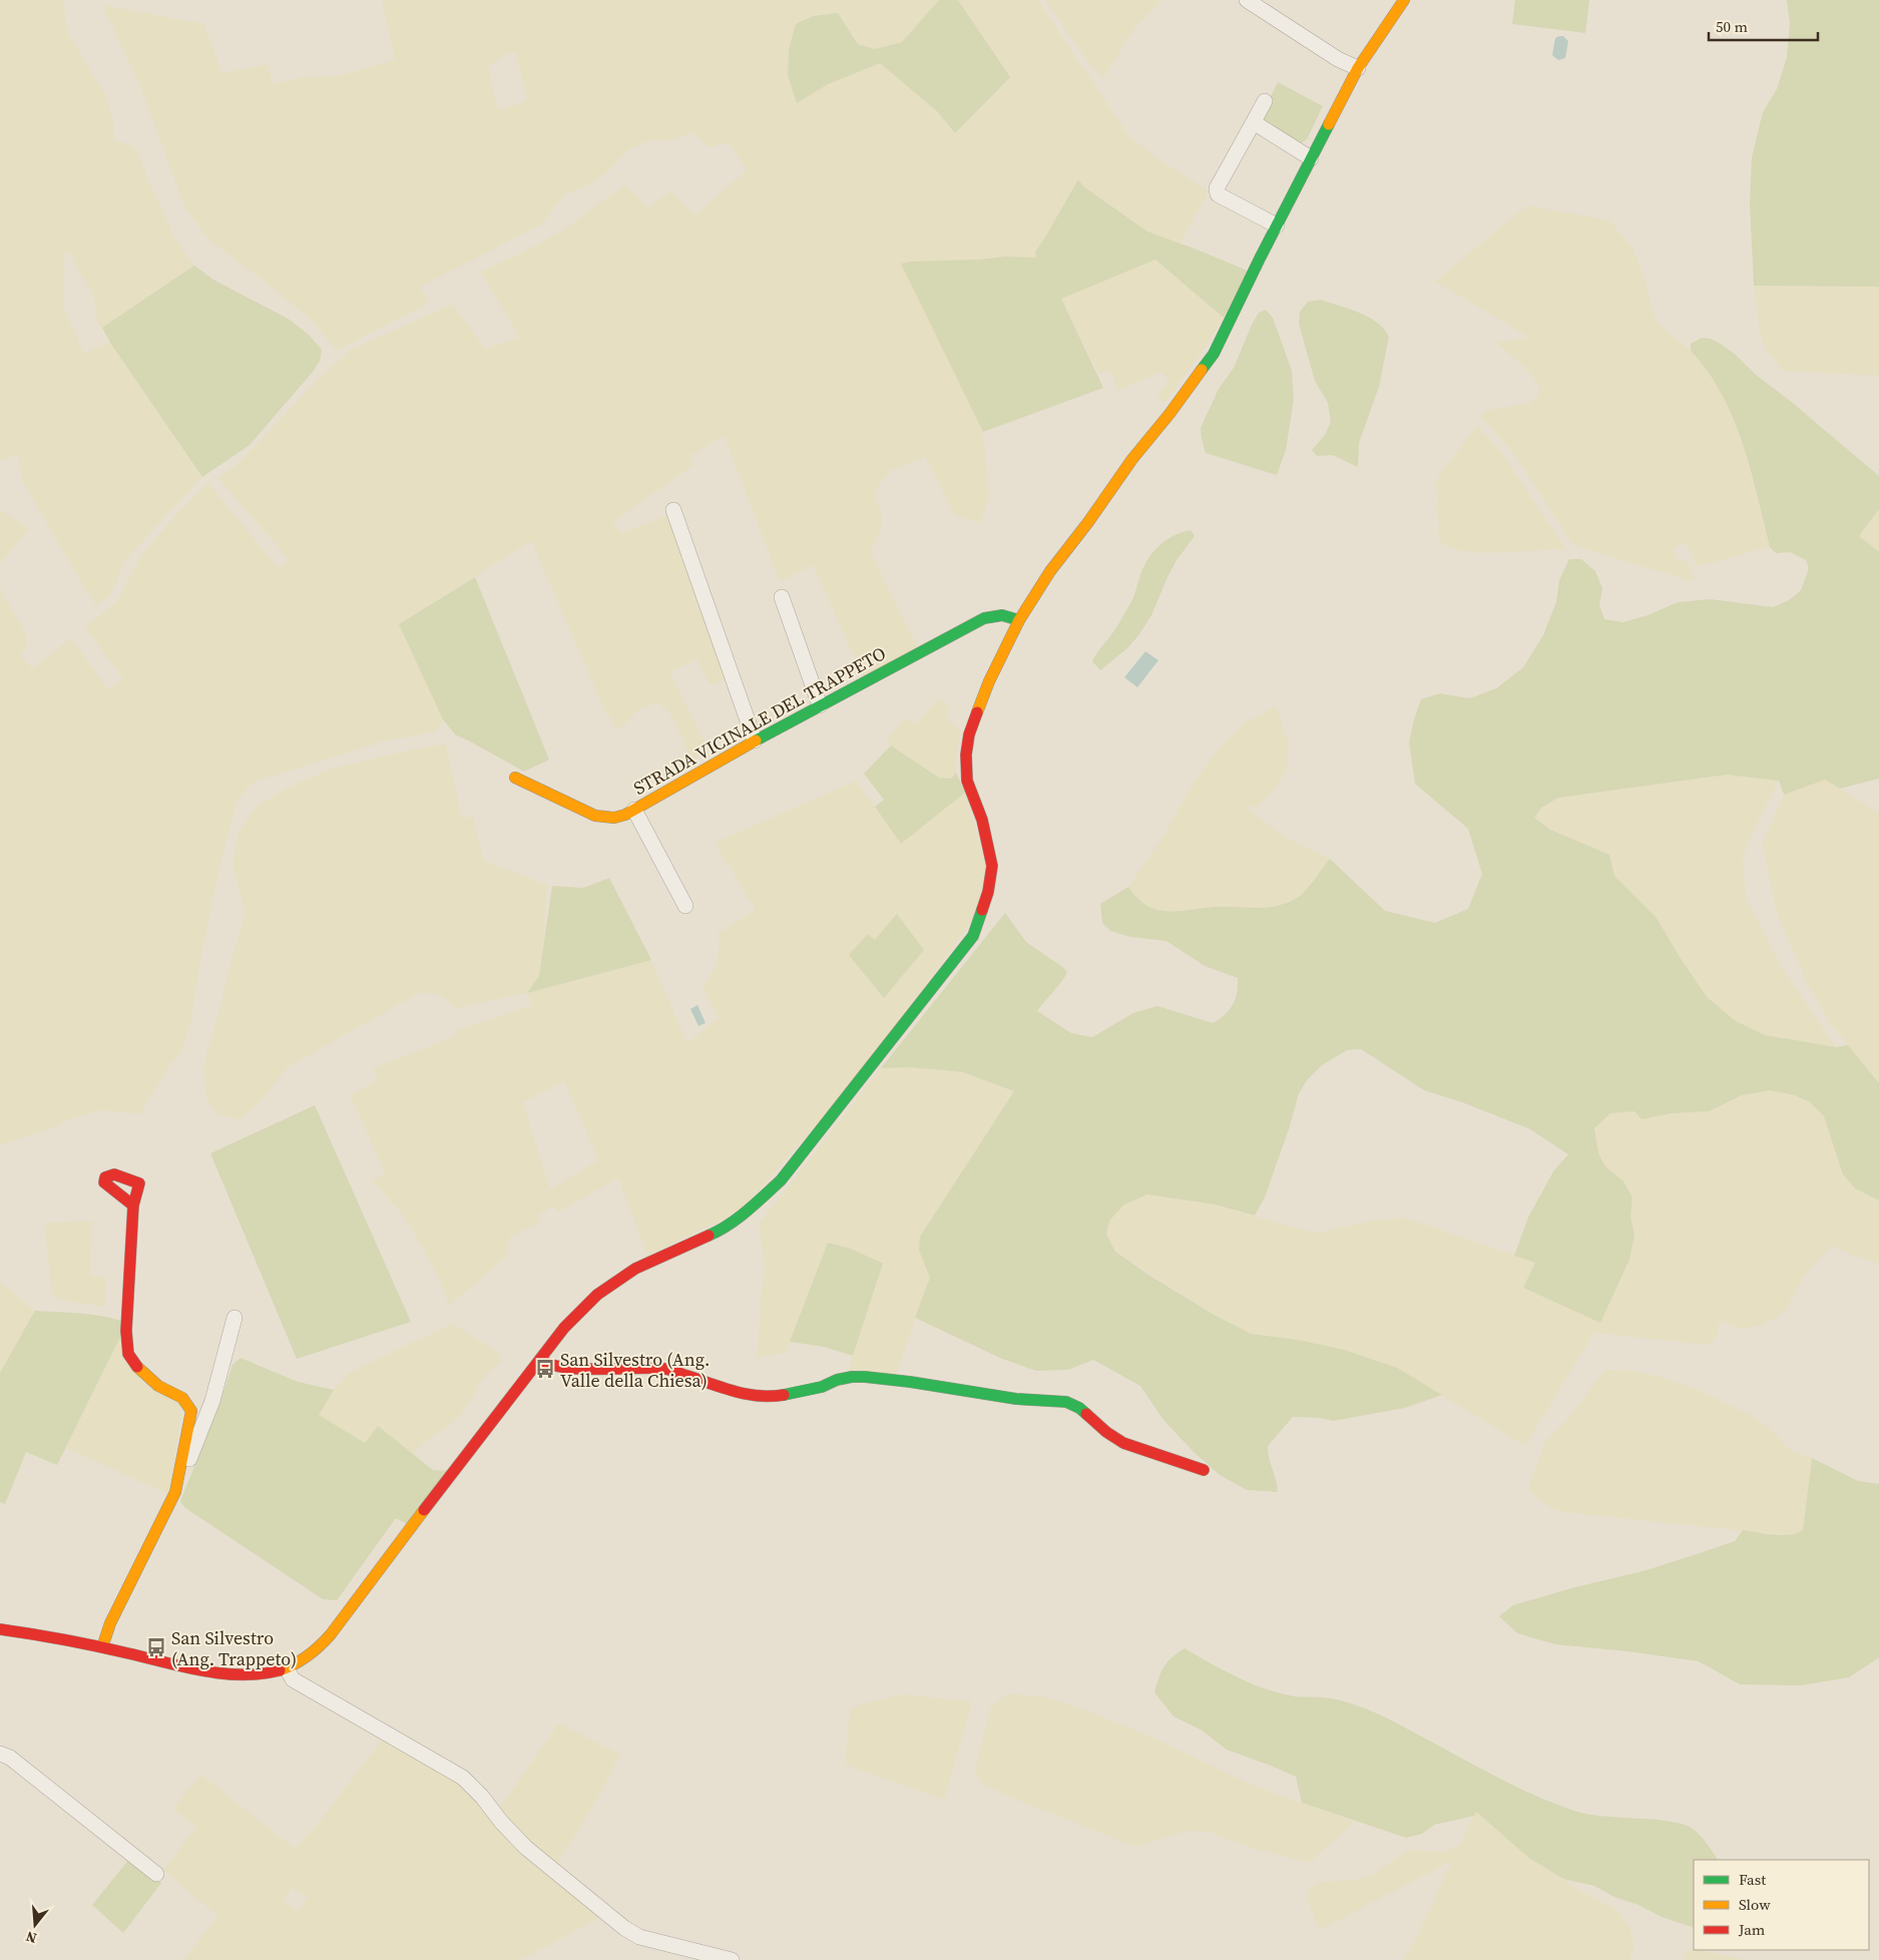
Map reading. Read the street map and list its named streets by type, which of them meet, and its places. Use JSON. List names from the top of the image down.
{
  "streets": {
    "street": ["STRADA VICINALE DEL TRAPPETO"]
  },
  "places": {
    "bus stop": ["San Silvestro (Ang. Valle della Chiesa)", "San Silvestro (Ang. Trappeto)"]
  },
  "legend": ["Fast", "Slow", "Jam"],
  "scale_bar": "50 m",
  "north": "bottom"
}
